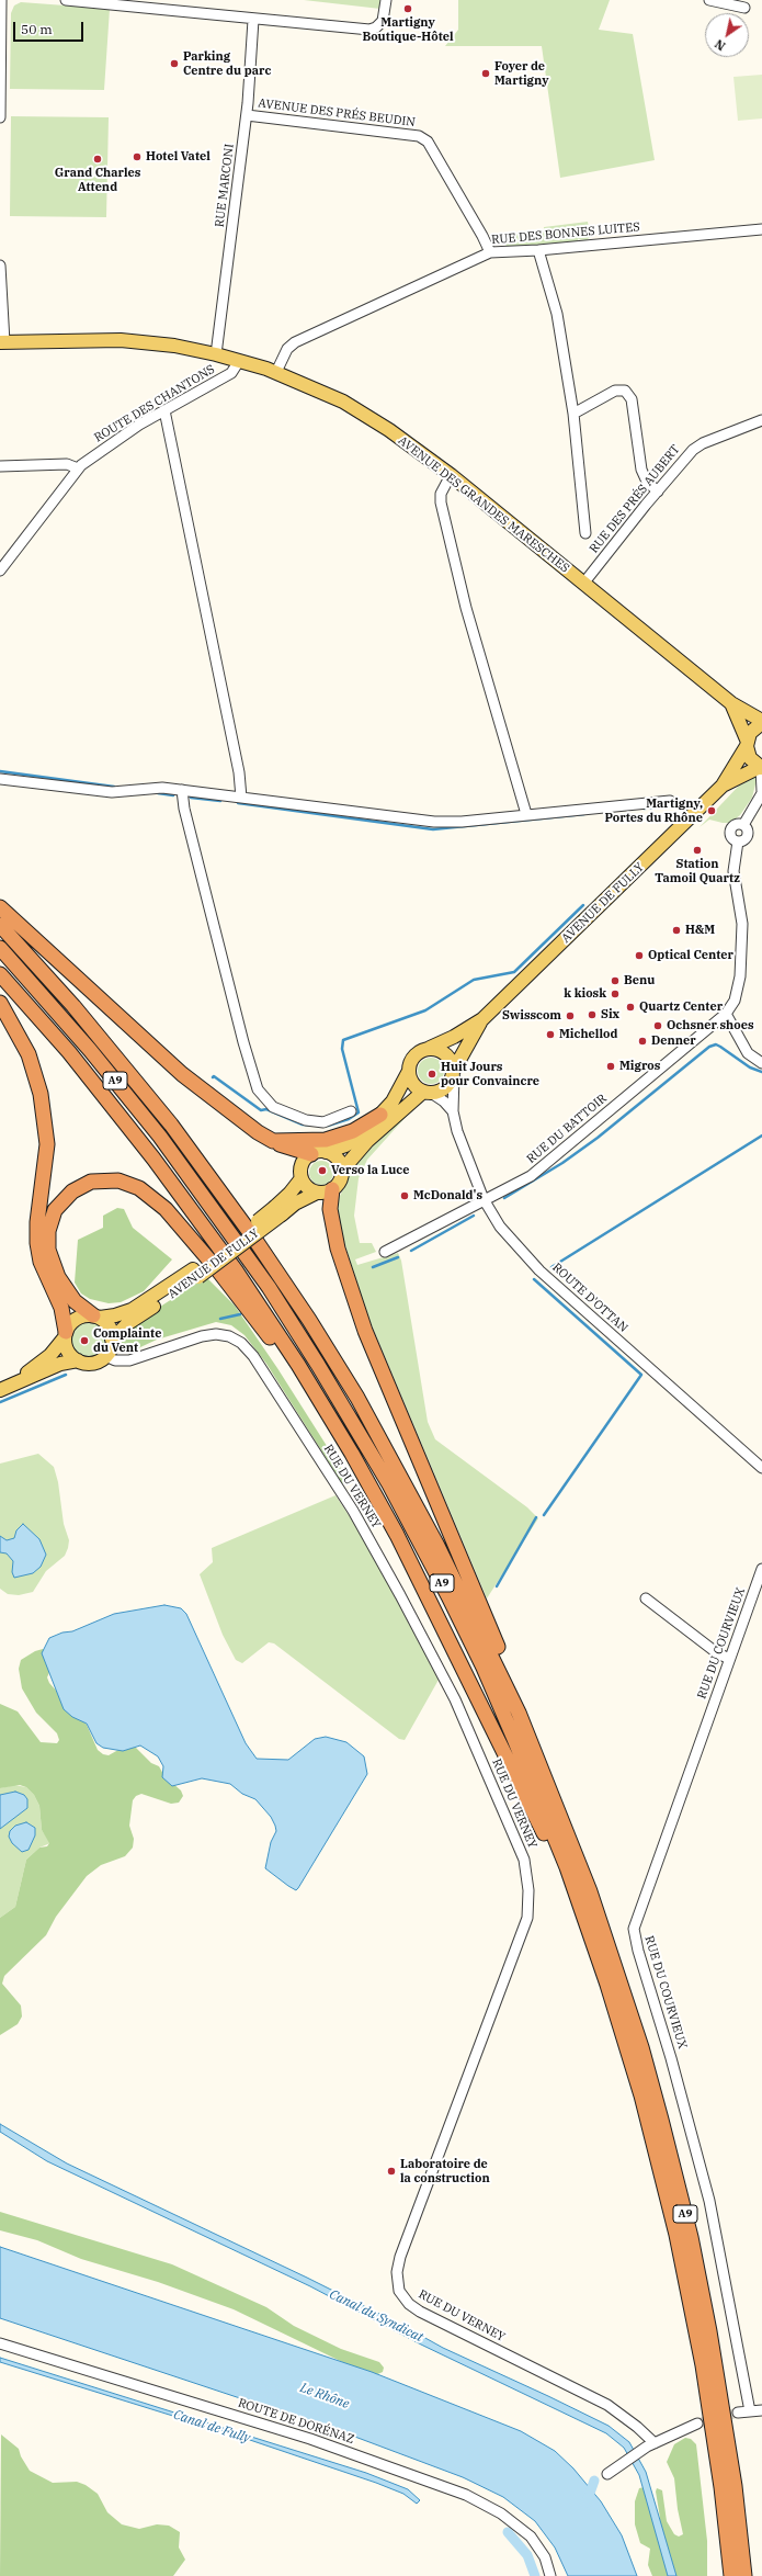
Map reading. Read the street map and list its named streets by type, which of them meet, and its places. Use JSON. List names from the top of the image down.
{
  "streets": {
    "highway": ["A9"],
    "main road": ["AVENUE DES GRANDES MARESCHES", "AVENUE DE FULLY"],
    "street": [
      "AVENUE DES PRÉS BEUDIN",
      "RUE MARCONI",
      "RUE DES BONNES LUITES",
      "ROUTE DES CHANTONS",
      "RUE DES PRÉS AUBERT",
      "RUE DU BATTOIR",
      "ROUTE D'OTTAN",
      "RUE DU VERNEY",
      "RUE DU COURVIEUX",
      "ROUTE DE DORÉNAZ"
    ]
  },
  "crossings": [
    ["AVENUE DES PRÉS BEUDIN", "RUE MARCONI"],
    ["AVENUE DES PRÉS BEUDIN", "RUE DES BONNES LUITES"],
    ["RUE MARCONI", "AVENUE DES GRANDES MARESCHES"],
    ["RUE DES BONNES LUITES", "AVENUE DES GRANDES MARESCHES"],
    ["ROUTE DES CHANTONS", "AVENUE DES GRANDES MARESCHES"],
    ["RUE DES PRÉS AUBERT", "AVENUE DES GRANDES MARESCHES"],
    ["AVENUE DES GRANDES MARESCHES", "AVENUE DE FULLY"],
    ["AVENUE DE FULLY", "ROUTE D'OTTAN"],
    ["AVENUE DE FULLY", "RUE DU VERNEY"],
    ["RUE DU BATTOIR", "ROUTE D'OTTAN"]
  ],
  "water": ["Canal du Syndicat", "Le Rhône", "Canal de Fully"],
  "places": [
    "Martigny Boutique-Hôtel",
    "Parking Centre du parc",
    "Foyer de Martigny",
    "Hotel Vatel",
    "Grand Charles Attend",
    "Martigny, Portes du Rhône",
    "Station Tamoil Quartz",
    "H&M",
    "Optical Center",
    "Benu",
    "k kiosk",
    "Quartz Center",
    "Six",
    "Swisscom",
    "Ochsner shoes",
    "Michellod",
    "Denner",
    "Migros",
    "Huit Jours pour Convaincre",
    "Verso la Luce",
    "McDonald's",
    "Complainte du Vent",
    "Laboratoire de la construction"
  ],
  "scale_bar": "50 m",
  "north": "bottom left"
}
